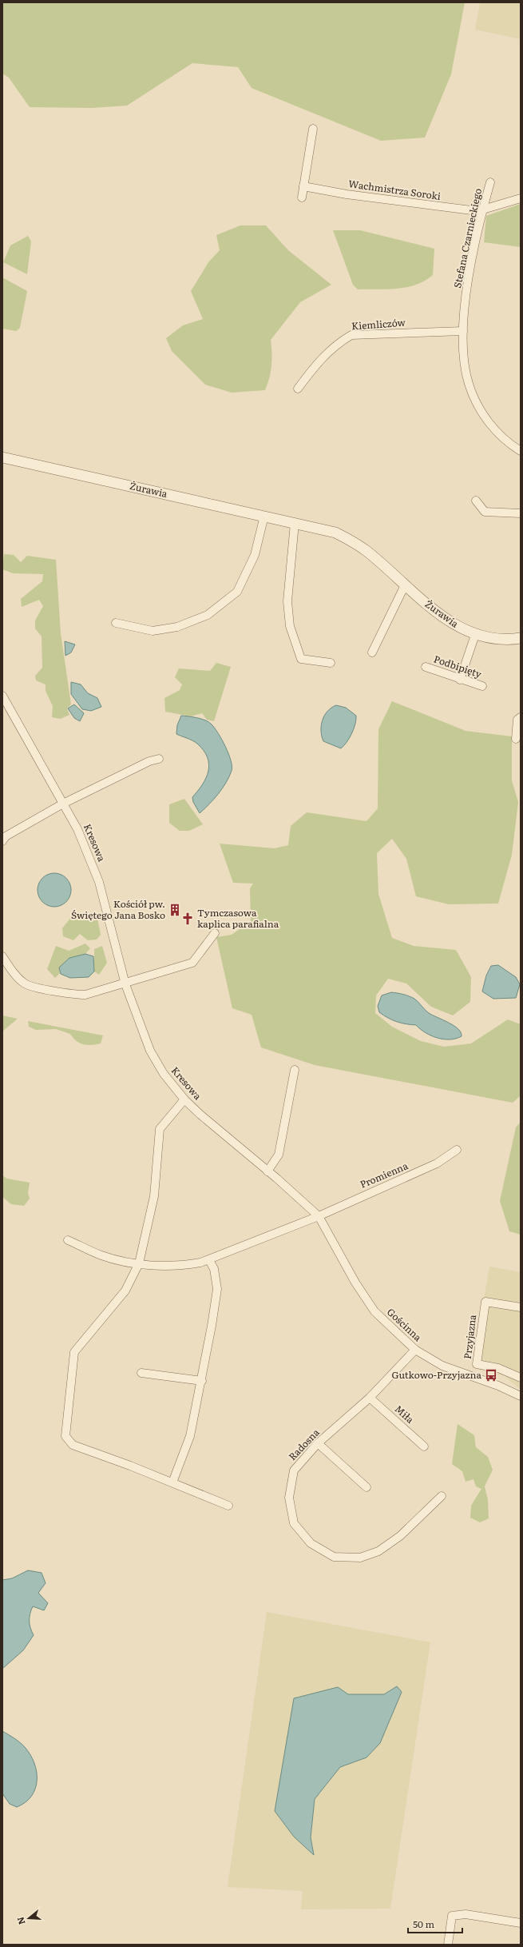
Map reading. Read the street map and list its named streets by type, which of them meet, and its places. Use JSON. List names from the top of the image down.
{
  "streets": {
    "street": [
      "Wachmistrza Soroki",
      "Stefana Czarnieckiego",
      "Kiemliczów",
      "Żurawia",
      "Podbipięty",
      "Kresowa",
      "Promienna",
      "Gościnna",
      "Przyjazna",
      "Miła",
      "Radosna"
    ]
  },
  "crossings": [
    ["Wachmistrza Soroki", "Stefana Czarnieckiego"],
    ["Stefana Czarnieckiego", "Kiemliczów"],
    ["Kresowa", "Promienna"],
    ["Kresowa", "Gościnna"],
    ["Promienna", "Gościnna"],
    ["Gościnna", "Radosna"],
    ["Miła", "Radosna"]
  ],
  "places": {
    "building": ["Kościół pw. Świętego Jana Bosko"],
    "church": ["Tymczasowa kaplica parafialna"],
    "bus stop": ["Gutkowo-Przyjazna"]
  },
  "scale_bar": "50 m",
  "north": "left"
}
